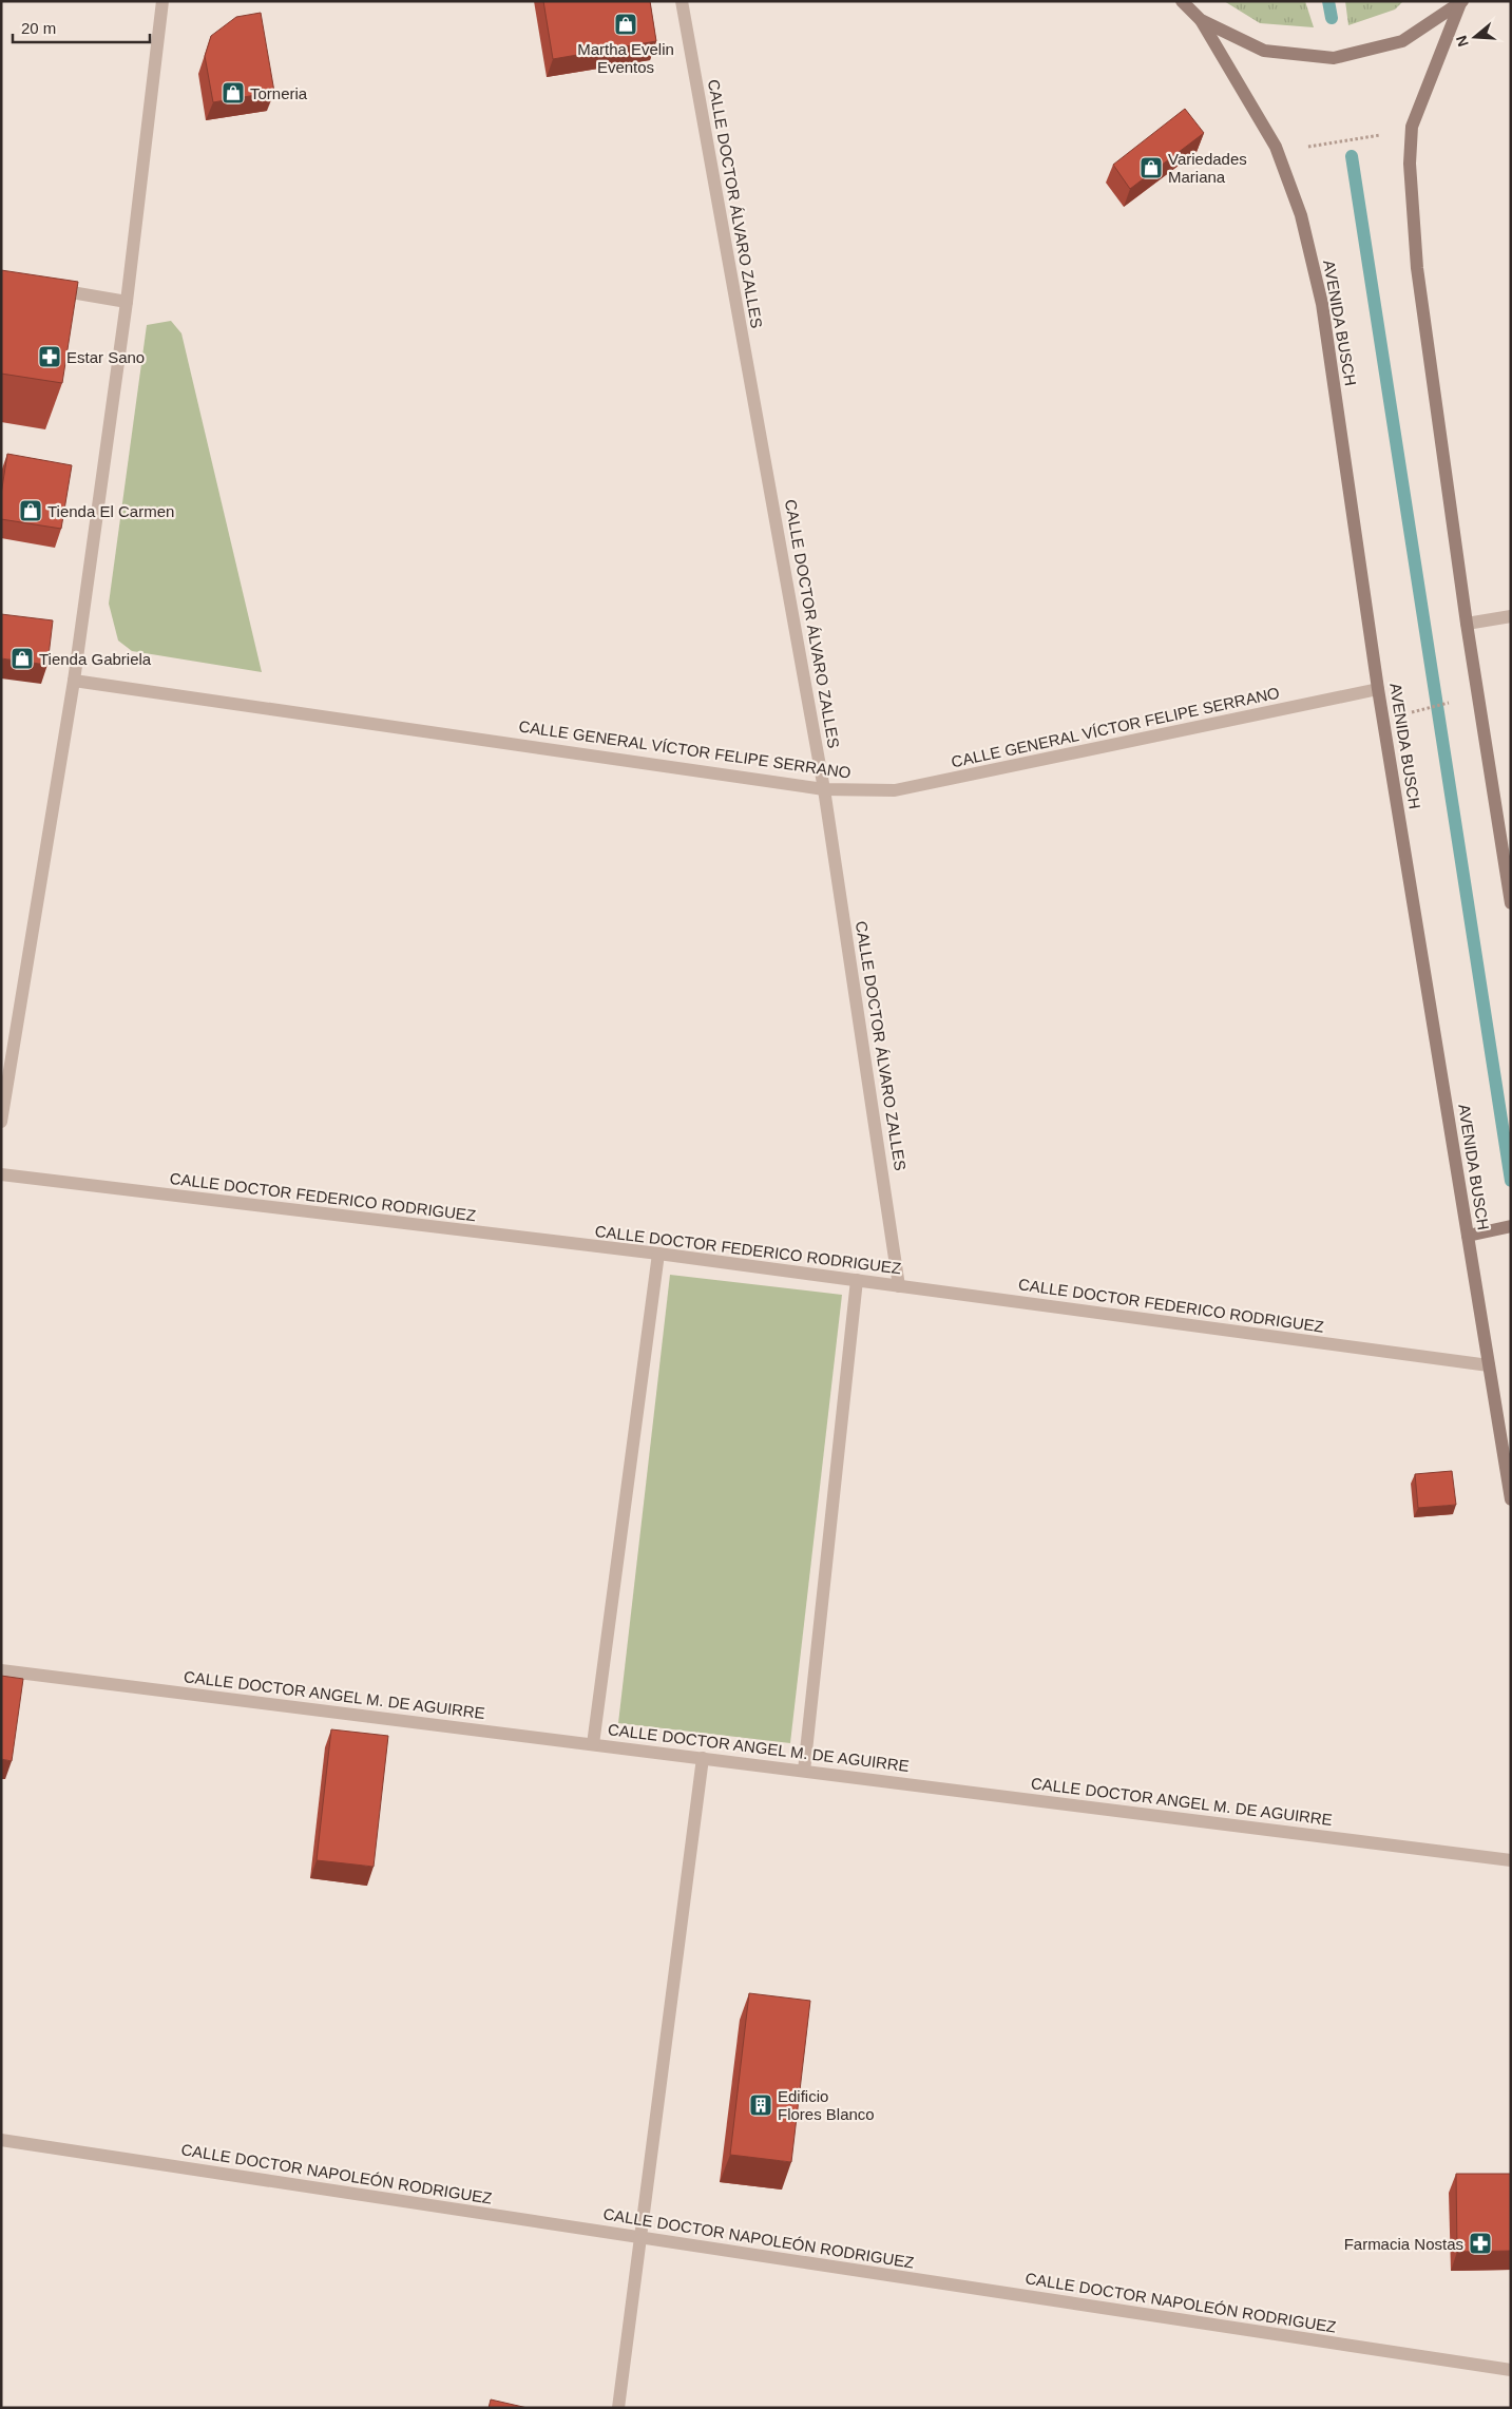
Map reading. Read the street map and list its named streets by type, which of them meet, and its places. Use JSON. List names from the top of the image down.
{
  "streets": {
    "main road": ["AVENIDA BUSCH"],
    "street": [
      "CALLE DOCTOR ÁLVARO ZALLES",
      "CALLE GENERAL VÍCTOR FELIPE SERRANO",
      "CALLE DOCTOR FEDERICO RODRIGUEZ",
      "CALLE DOCTOR ANGEL M. DE AGUIRRE",
      "CALLE DOCTOR NAPOLEÓN RODRIGUEZ"
    ]
  },
  "crossings": [
    ["CALLE DOCTOR ÁLVARO ZALLES", "CALLE GENERAL VÍCTOR FELIPE SERRANO"],
    ["CALLE DOCTOR ÁLVARO ZALLES", "CALLE DOCTOR FEDERICO RODRIGUEZ"],
    ["AVENIDA BUSCH", "CALLE GENERAL VÍCTOR FELIPE SERRANO"],
    ["AVENIDA BUSCH", "CALLE DOCTOR FEDERICO RODRIGUEZ"]
  ],
  "places": {
    "shop": [
      "Martha Evelin Eventos",
      "Torneria",
      "Variedades Mariana",
      "Tienda El Carmen",
      "Tienda Gabriela"
    ],
    "pharmacy": ["Estar Sano", "Farmacia Nostas"],
    "building": ["Edificio Flores Blanco"]
  },
  "scale_bar": "20 m",
  "north": "left"
}
